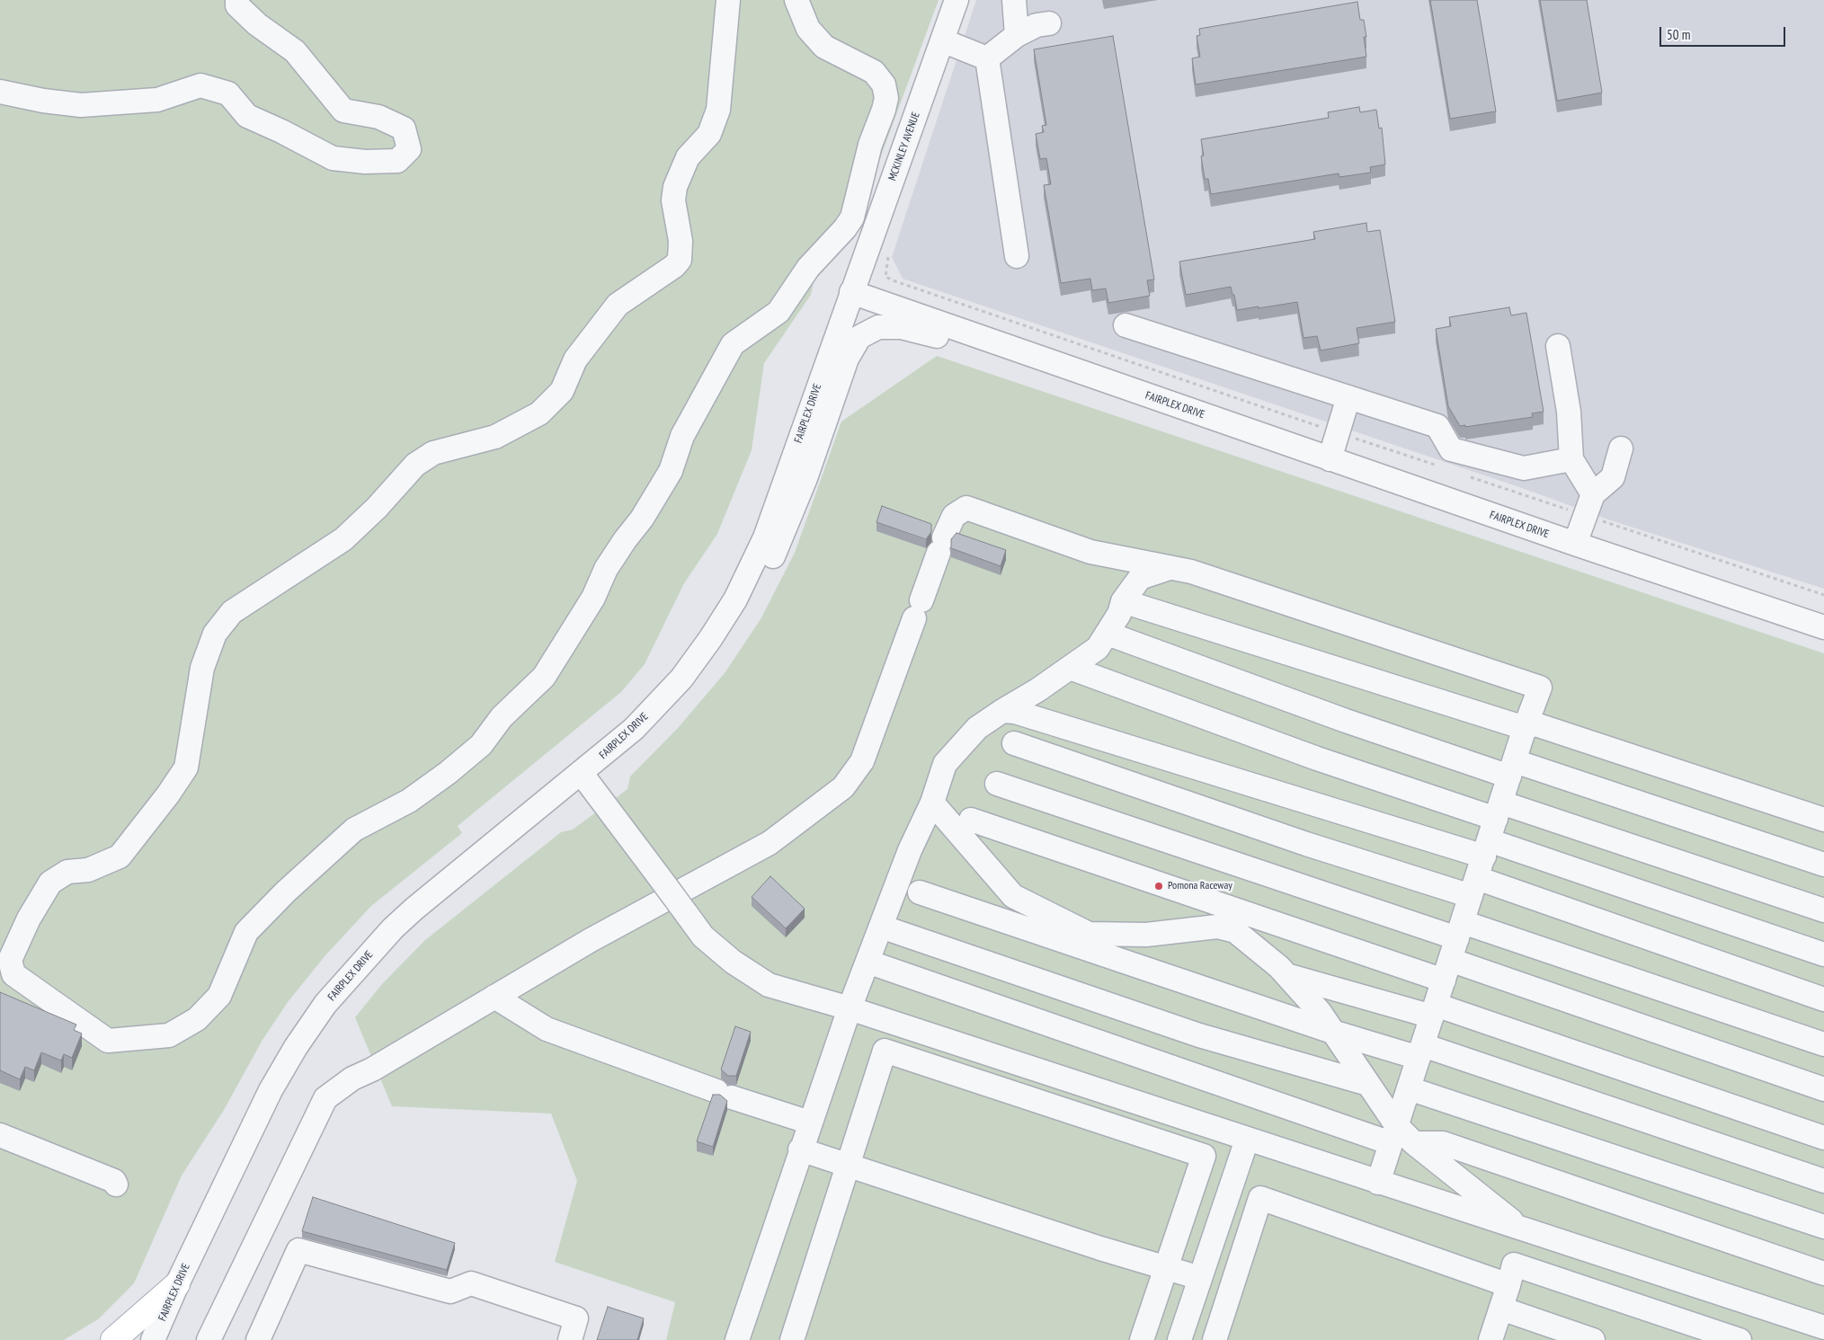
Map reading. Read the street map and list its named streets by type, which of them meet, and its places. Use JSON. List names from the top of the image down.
{
  "streets": {
    "street": ["MCKINLEY AVENUE", "FAIRPLEX DRIVE"]
  },
  "crossings": [
    ["MCKINLEY AVENUE", "FAIRPLEX DRIVE"]
  ],
  "places": ["Pomona Raceway"],
  "scale_bar": "50 m"
}
